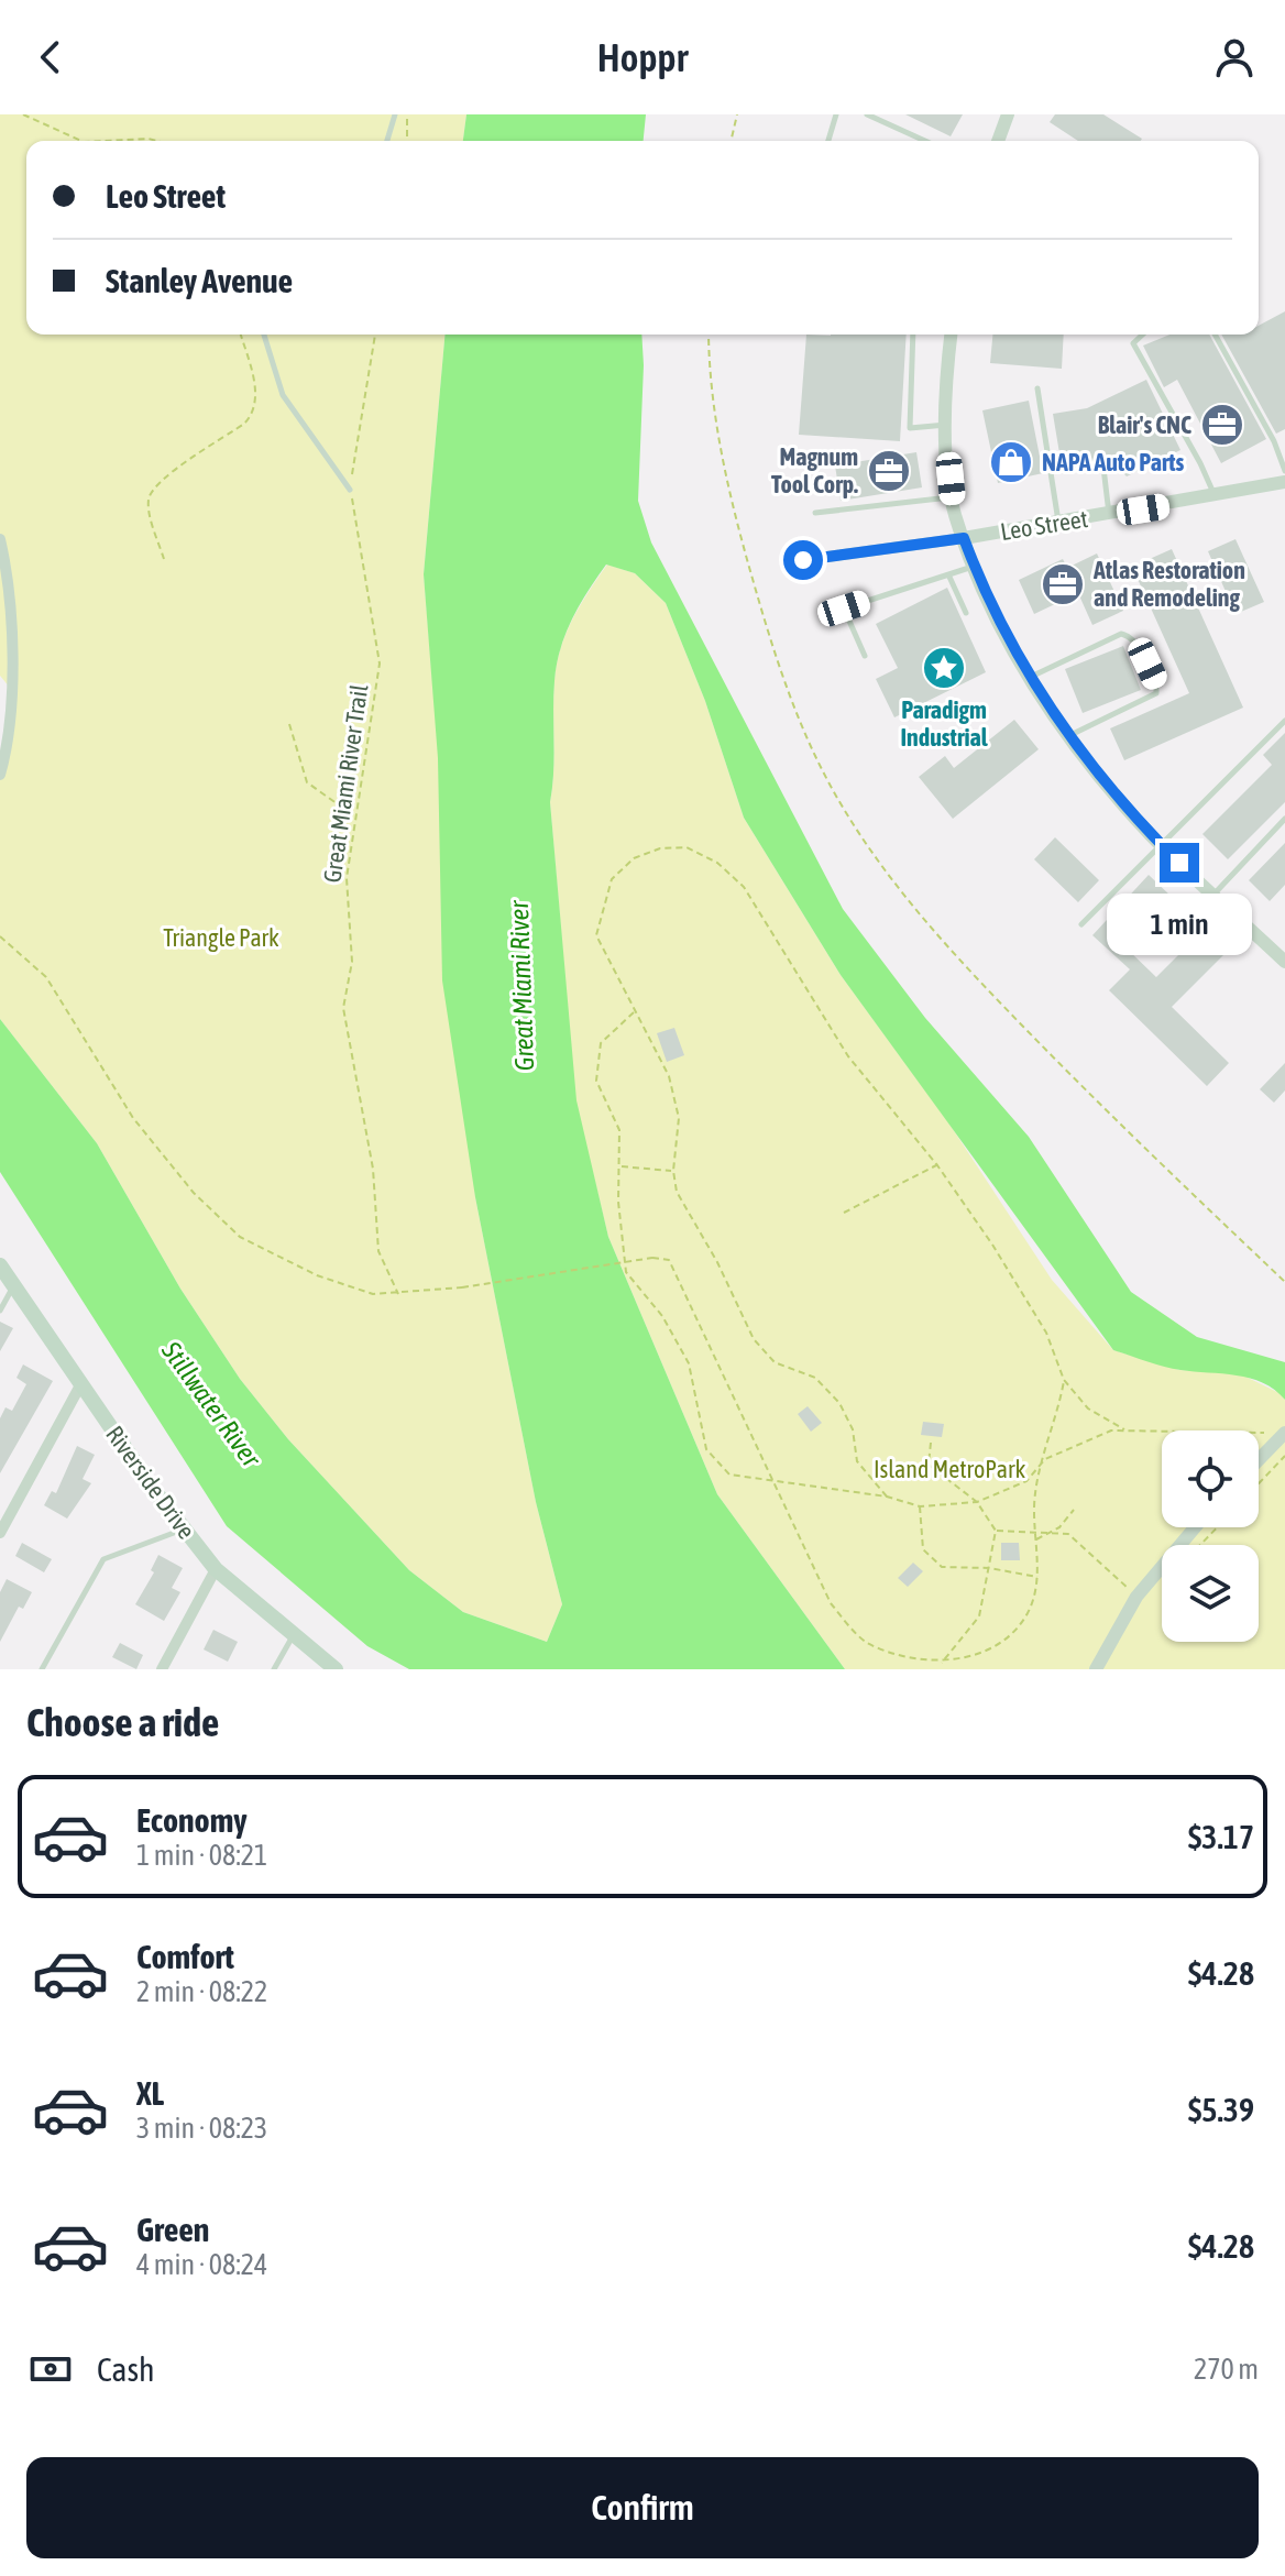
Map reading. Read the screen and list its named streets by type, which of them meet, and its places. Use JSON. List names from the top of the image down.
{
  "streets": {
    "main road": ["Riverside Drive"],
    "street": ["Leo Street"],
    "path": ["Great Miami River Trail"]
  },
  "water": ["Great Miami River", "Stillwater River"],
  "parks": ["Triangle Park", "Island MetroPark"],
  "places": {
    "office": ["Blair's CNC", "Magnum Tool Corp.", "Atlas Restoration and Remodeling"],
    "shop": ["NAPA Auto Parts"],
    "place": ["Paradigm Industrial"]
  },
  "page": {
    "header": "Hoppr",
    "banner": ["Leo Street", "Stanley Avenue"],
    "bubble": "1 min",
    "heading": "Choose a ride",
    "list": [
      {
        "name": "Economy",
        "note": "1 min · 08:21",
        "value": "$3.17"
      },
      {
        "name": "Comfort",
        "note": "2 min · 08:22",
        "value": "$4.28"
      },
      {
        "name": "XL",
        "note": "3 min · 08:23",
        "value": "$5.39"
      },
      {
        "name": "Green",
        "note": "4 min · 08:24",
        "value": "$4.28"
      }
    ],
    "pay": ["Cash", "270 m"],
    "buttons": "Confirm"
  }
}
